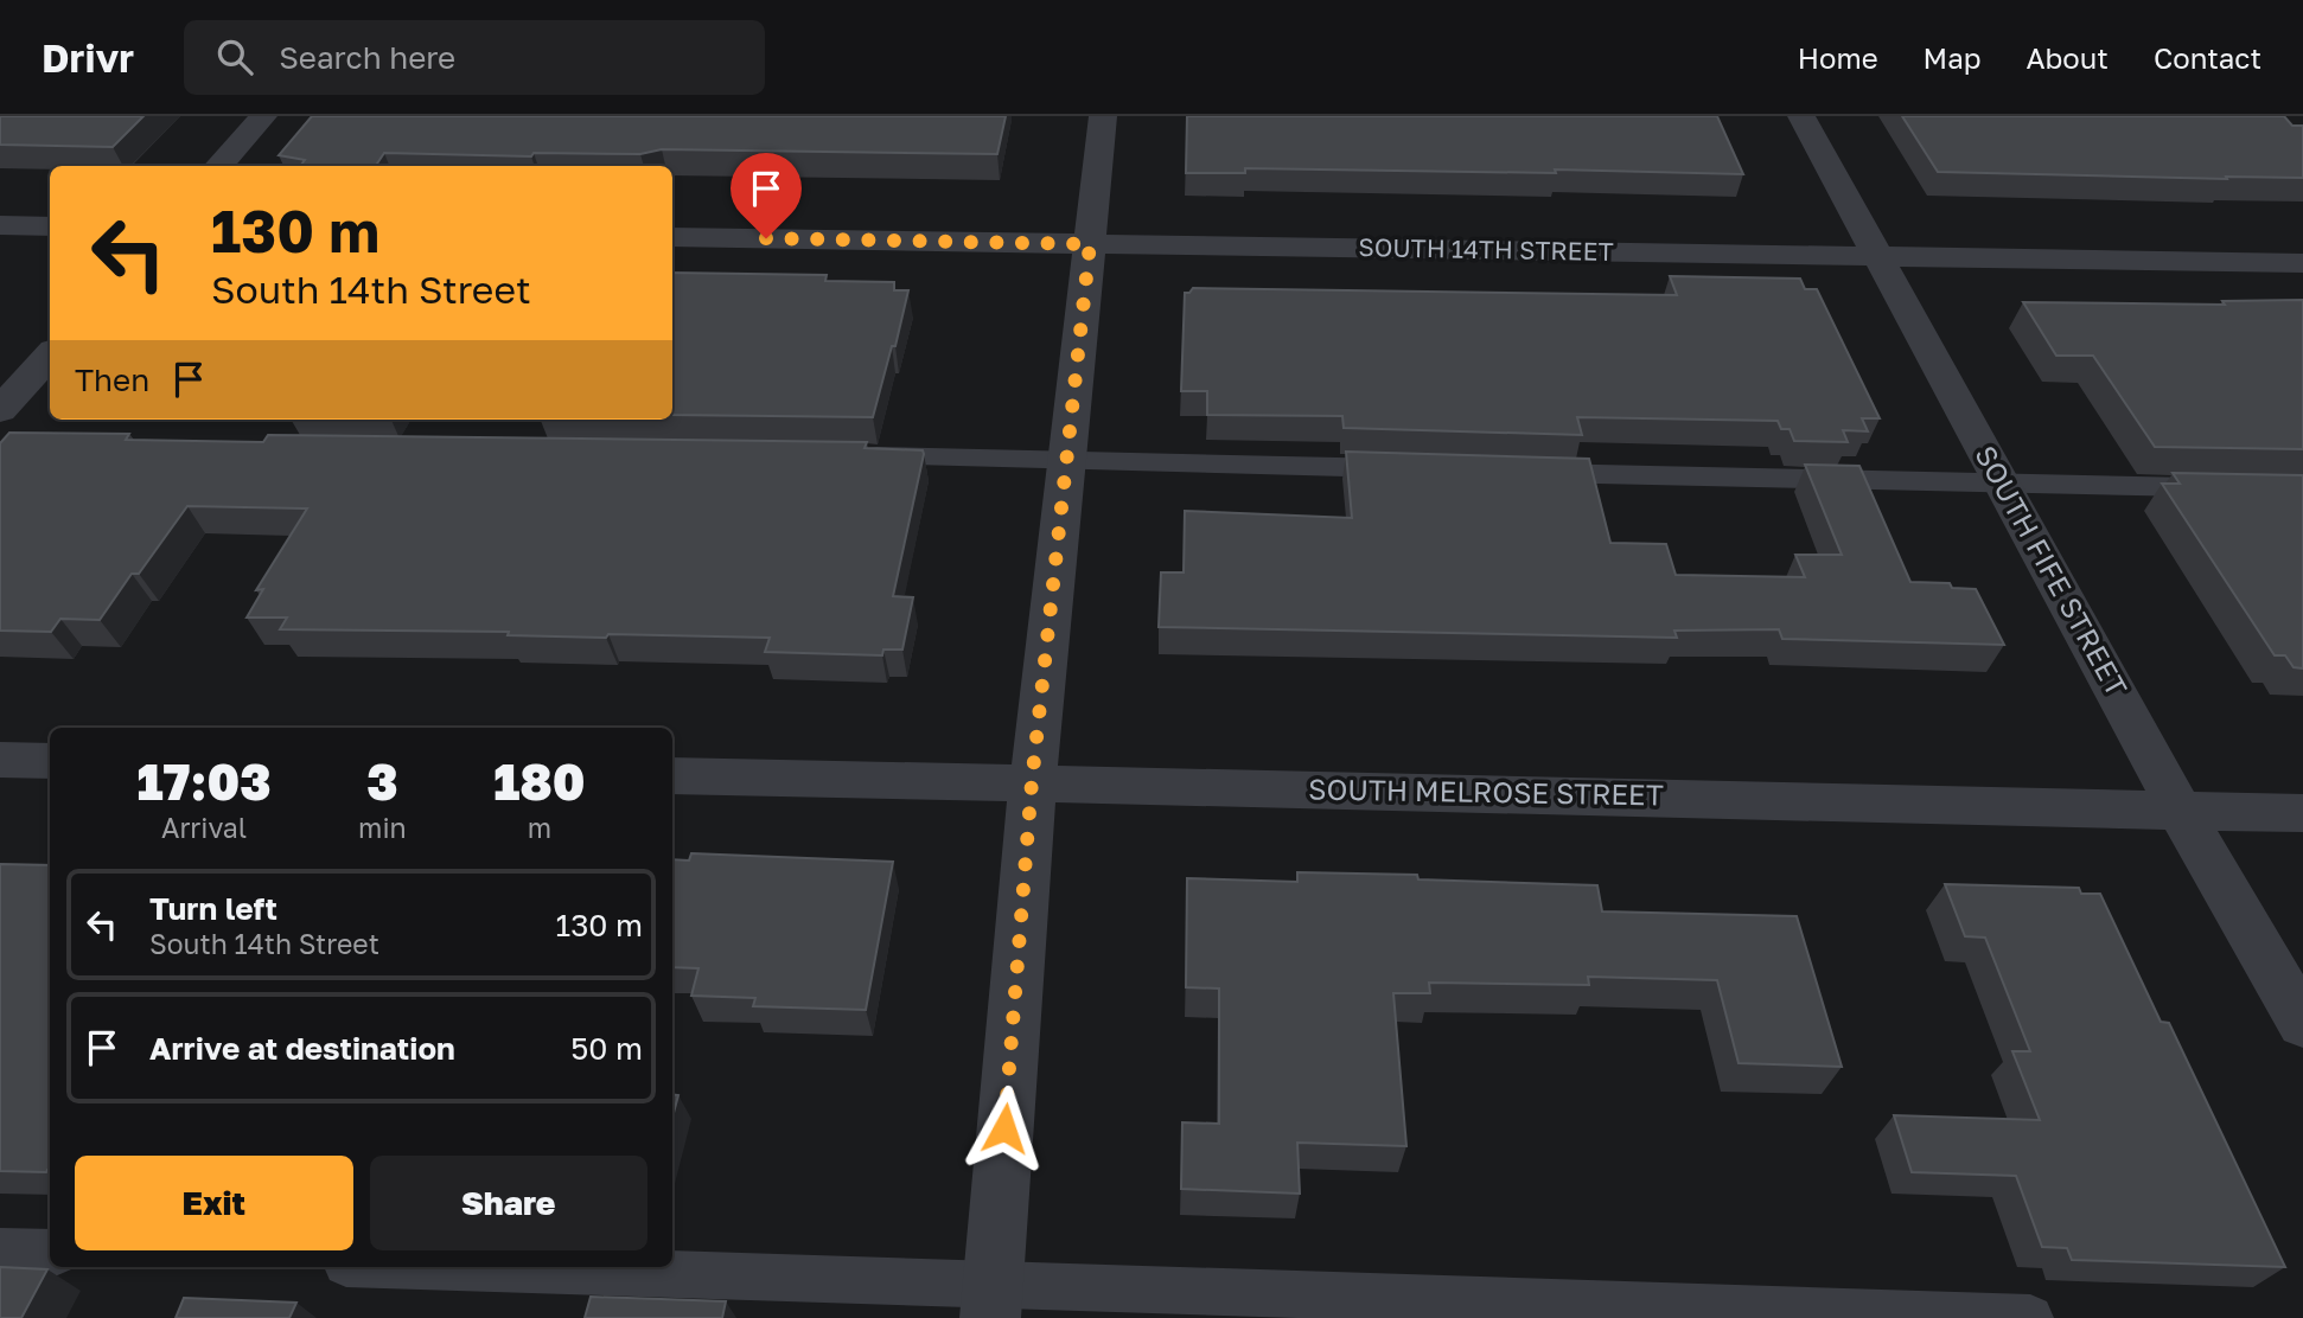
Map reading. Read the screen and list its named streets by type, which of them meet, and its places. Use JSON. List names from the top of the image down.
{
  "streets": {
    "street": ["SOUTH 14TH STREET", "SOUTH FIFE STREET", "SOUTH MELROSE STREET"]
  },
  "crossings": [
    ["SOUTH 14TH STREET", "SOUTH FIFE STREET"],
    ["SOUTH FIFE STREET", "SOUTH MELROSE STREET"]
  ],
  "page": {
    "header": "Drivr",
    "search": "Search here",
    "nav": [
      "Home",
      "Map",
      "About",
      "Contact"
    ],
    "turn": ["130 m", "South 14th Street"],
    "then": "Then",
    "eta": [
      "17:03",
      "Arrival",
      "3",
      "min",
      "180",
      "m"
    ],
    "list": [
      {
        "name": "Turn left",
        "note": "South 14th Street",
        "value": "130 m"
      },
      {
        "name": "Arrive at destination",
        "value": "50 m"
      }
    ],
    "buttons": ["Exit", "Share"]
  }
}
